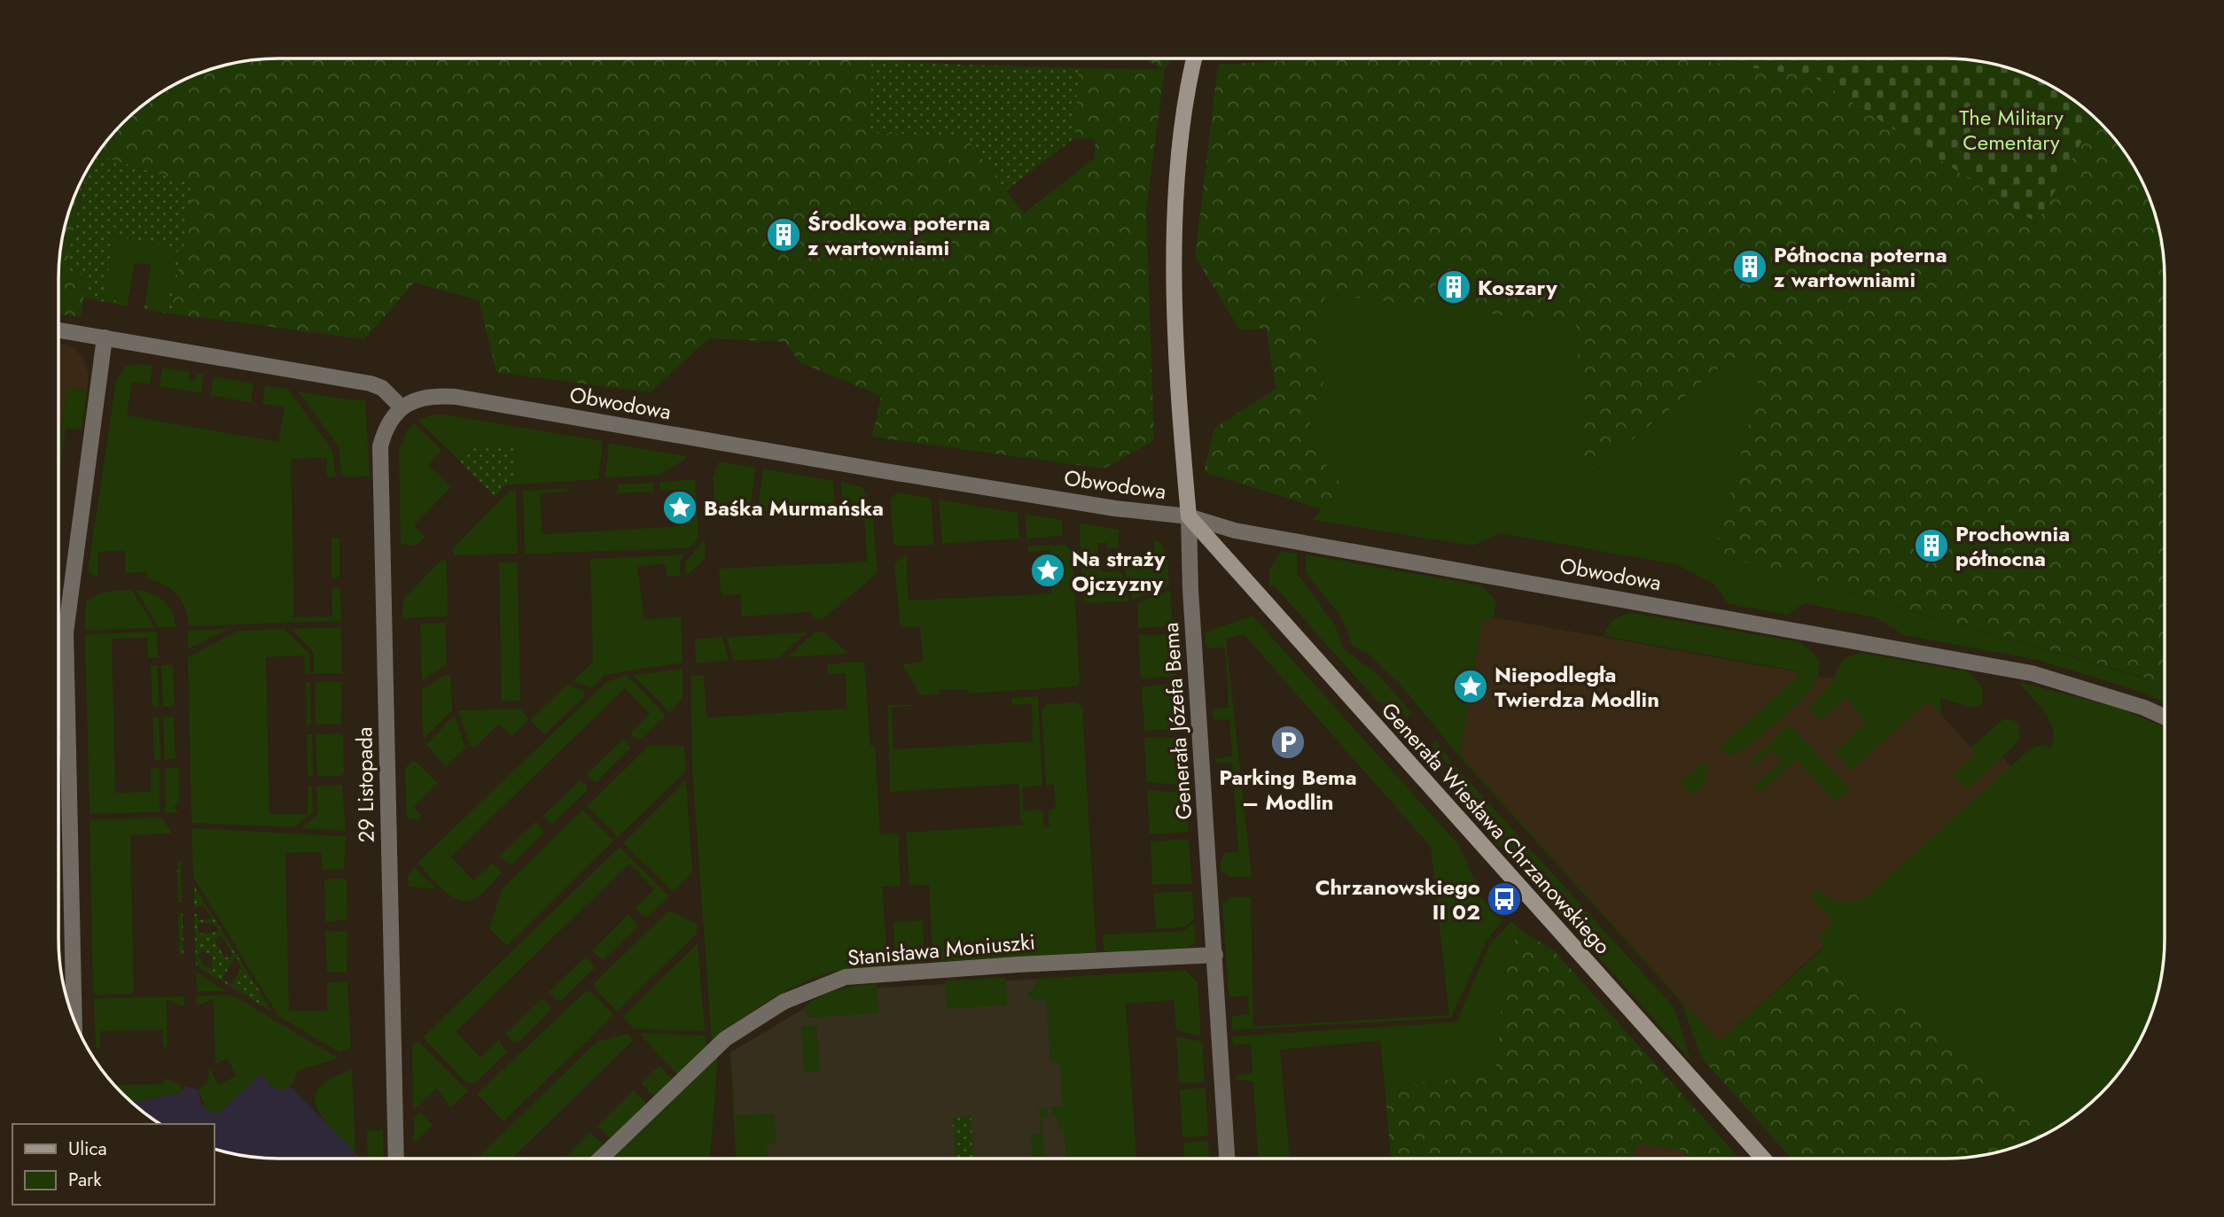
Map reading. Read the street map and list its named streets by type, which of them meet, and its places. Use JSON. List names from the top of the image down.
{
  "streets": {
    "street": [
      "Obwodowa",
      "Generała Józefa Bema",
      "29 Listopada",
      "Generała Wiesława Chrzanowskiego",
      "Stanisława Moniuszki"
    ]
  },
  "crossings": [
    ["Obwodowa", "Generała Józefa Bema"],
    ["Obwodowa", "29 Listopada"],
    ["Obwodowa", "Generała Wiesława Chrzanowskiego"],
    ["Generała Józefa Bema", "Generała Wiesława Chrzanowskiego"],
    ["Generała Józefa Bema", "Stanisława Moniuszki"]
  ],
  "parks": ["The Military Cementary"],
  "places": {
    "building": [
      "Środkowa poterna z wartowniami",
      "Północna poterna z wartowniami",
      "Koszary",
      "Prochownia północna"
    ],
    "place": ["Baśka Murmańska", "Na straży Ojczyzny", "Niepodległa Twierdza Modlin"],
    "parking": ["Parking Bema – Modlin"],
    "bus stop": ["Chrzanowskiego II 02"]
  },
  "legend": ["Ulica", "Park"]
}
